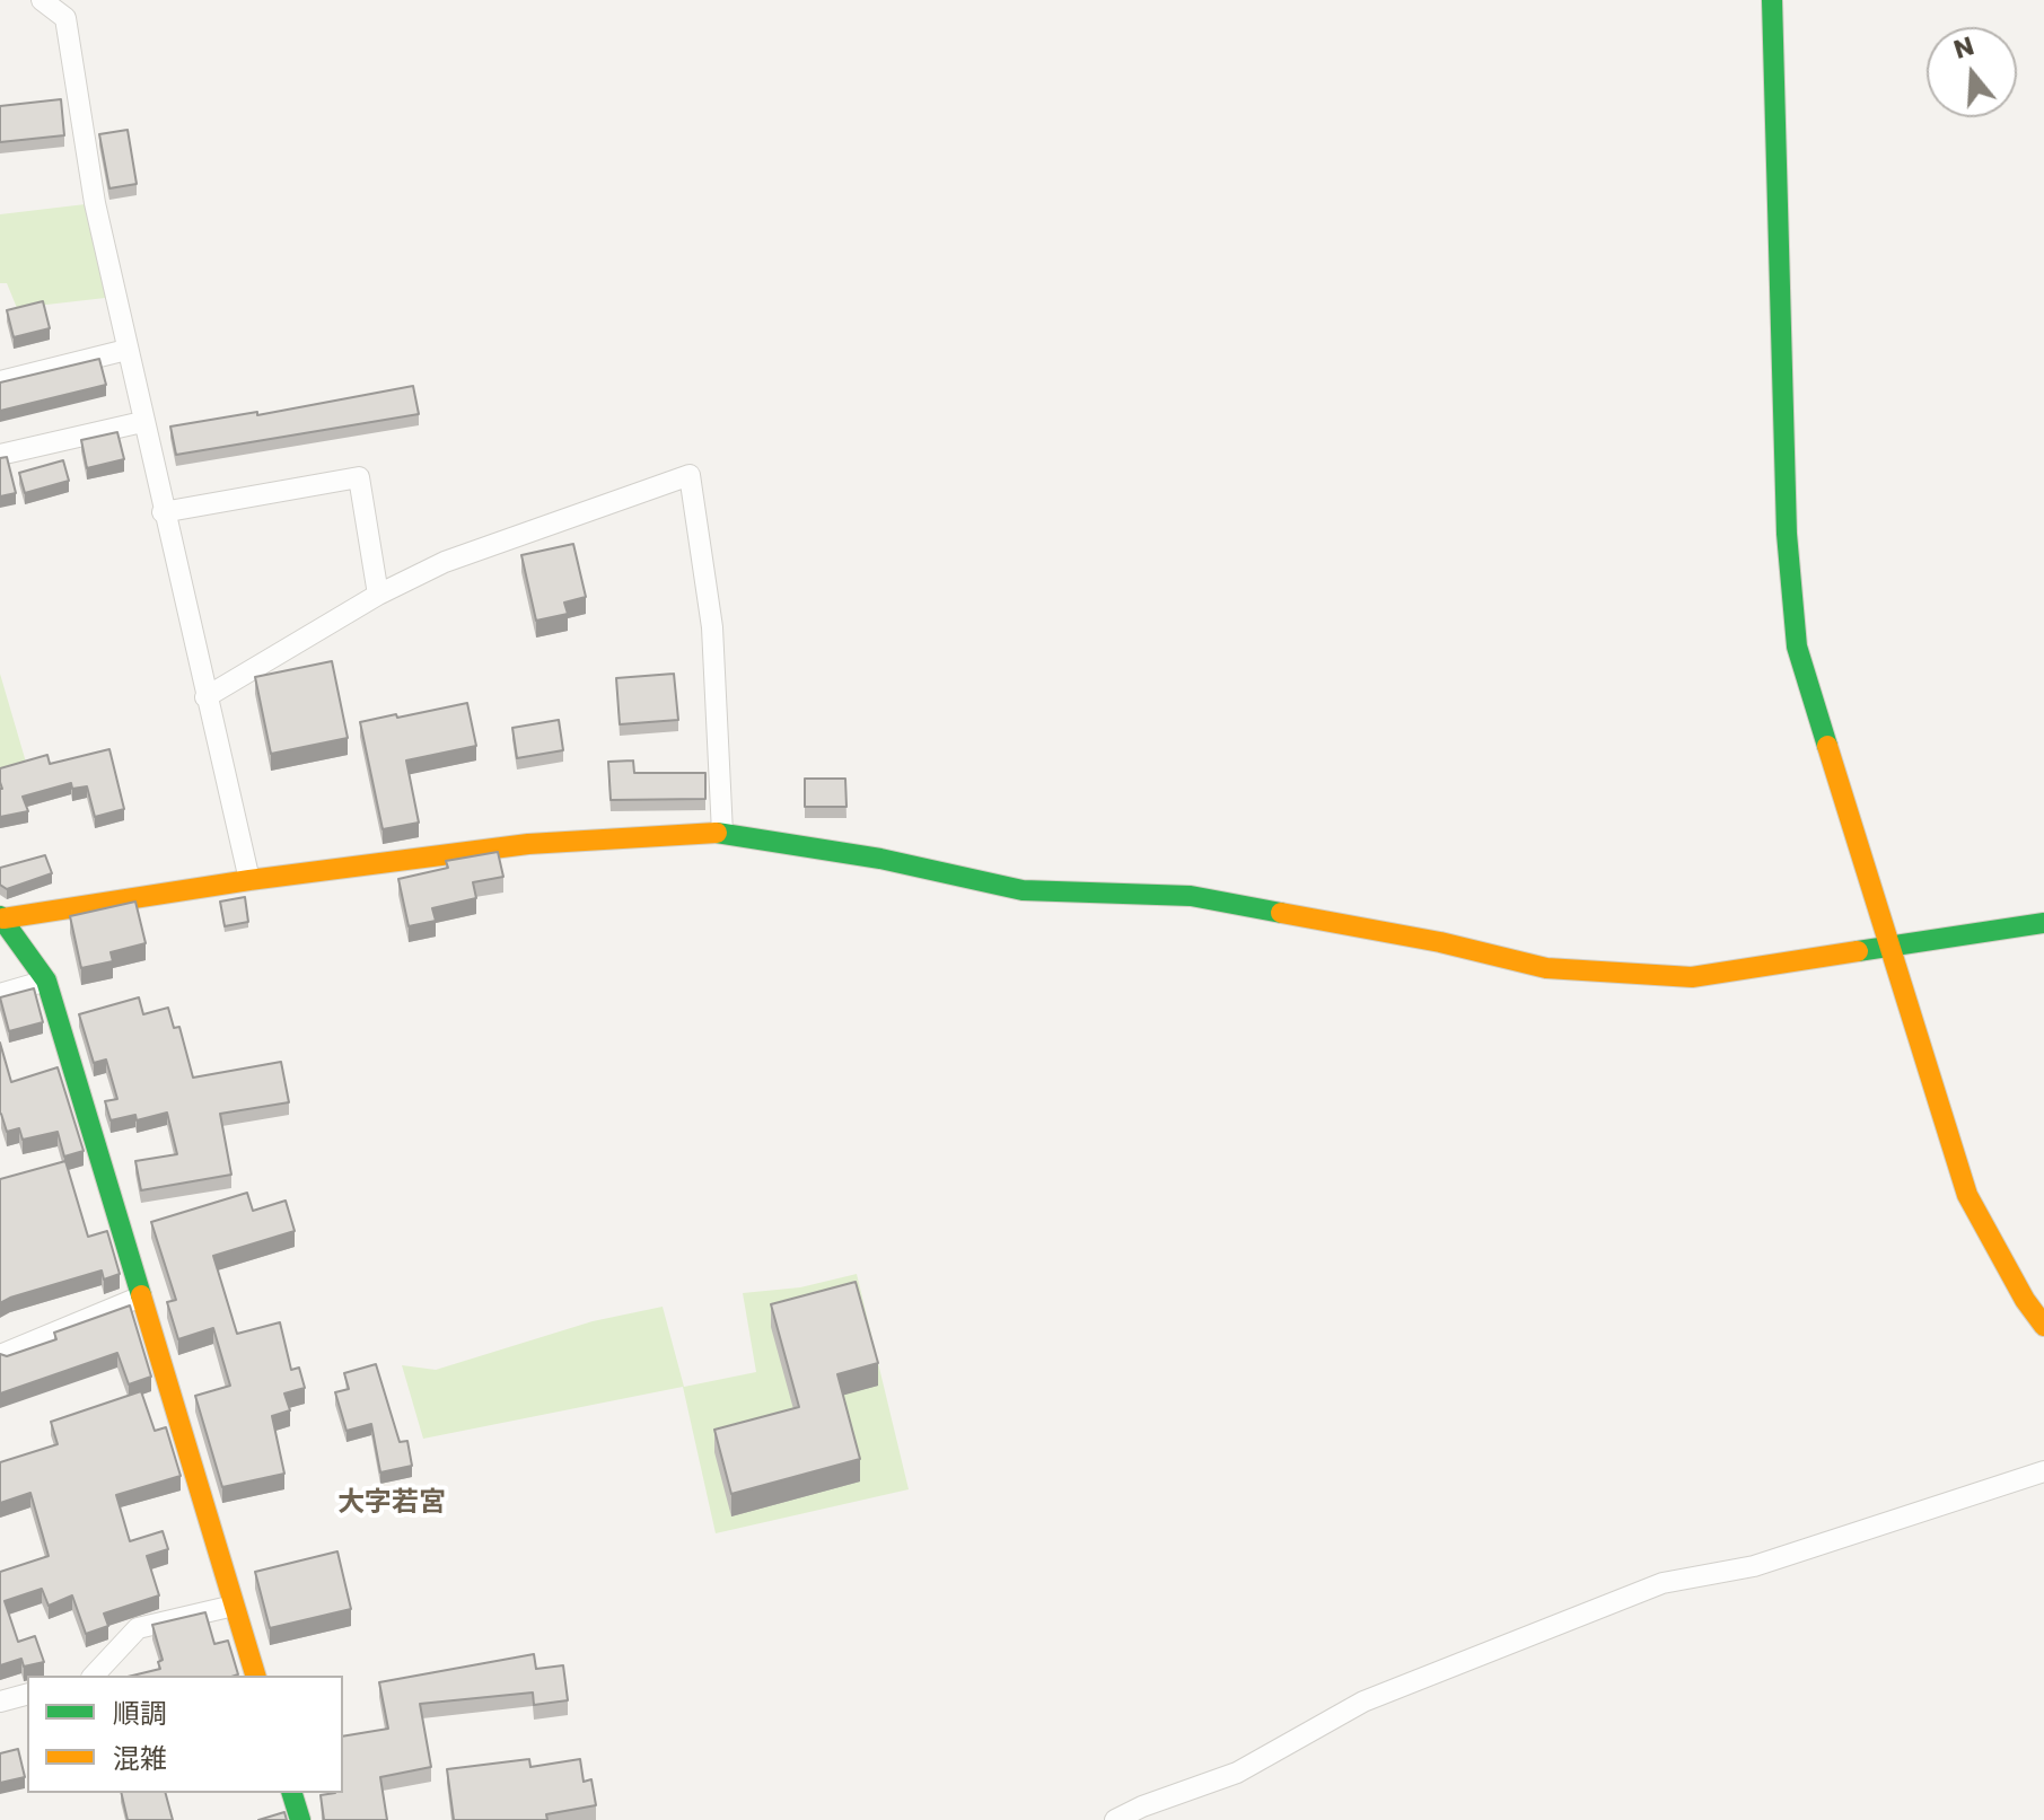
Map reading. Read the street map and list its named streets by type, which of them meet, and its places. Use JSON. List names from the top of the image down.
{
  "districts": ["大字若宮"],
  "legend": ["順調", "混雑"],
  "north": "top"
}
